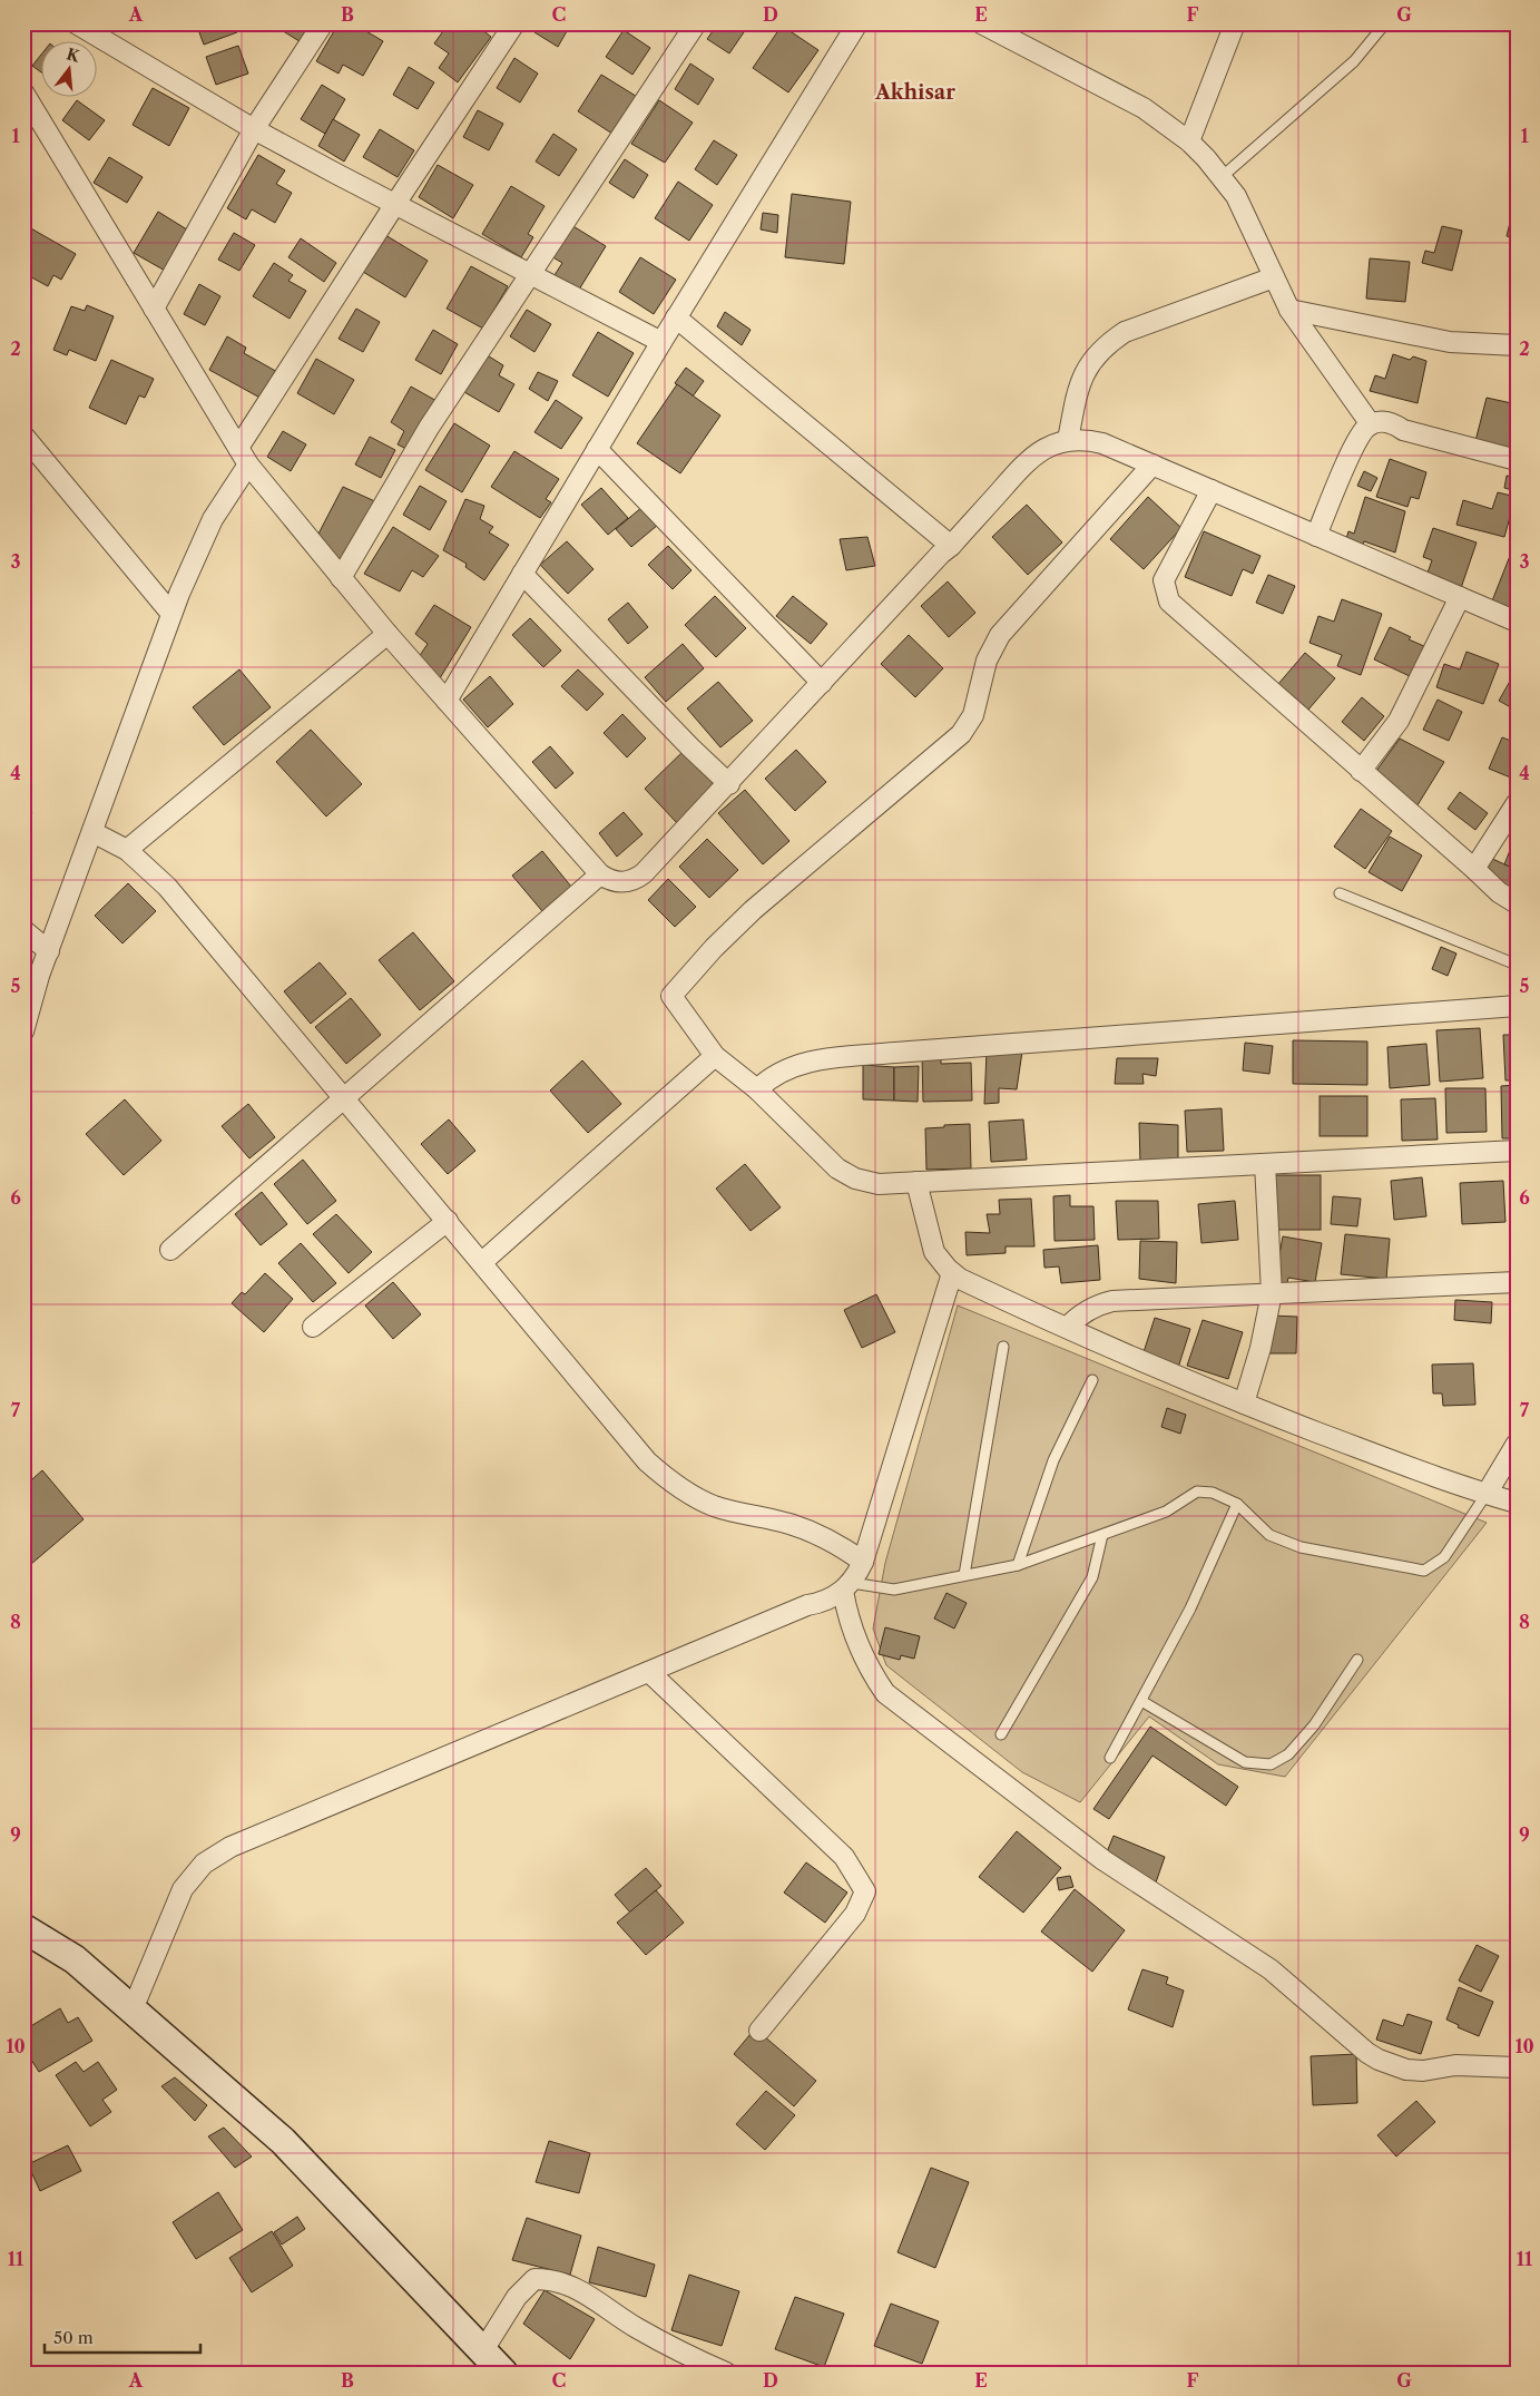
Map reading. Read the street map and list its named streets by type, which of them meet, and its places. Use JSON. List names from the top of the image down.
{
  "districts": ["Akhisar"],
  "scale_bar": "50 m",
  "north": "top",
  "grid": {
    "columns": [
      "A",
      "B",
      "C",
      "D",
      "E",
      "F",
      "G"
    ],
    "rows": [
      "1",
      "2",
      "3",
      "4",
      "5",
      "6",
      "7",
      "8",
      "9",
      "10",
      "11"
    ]
  }
}
